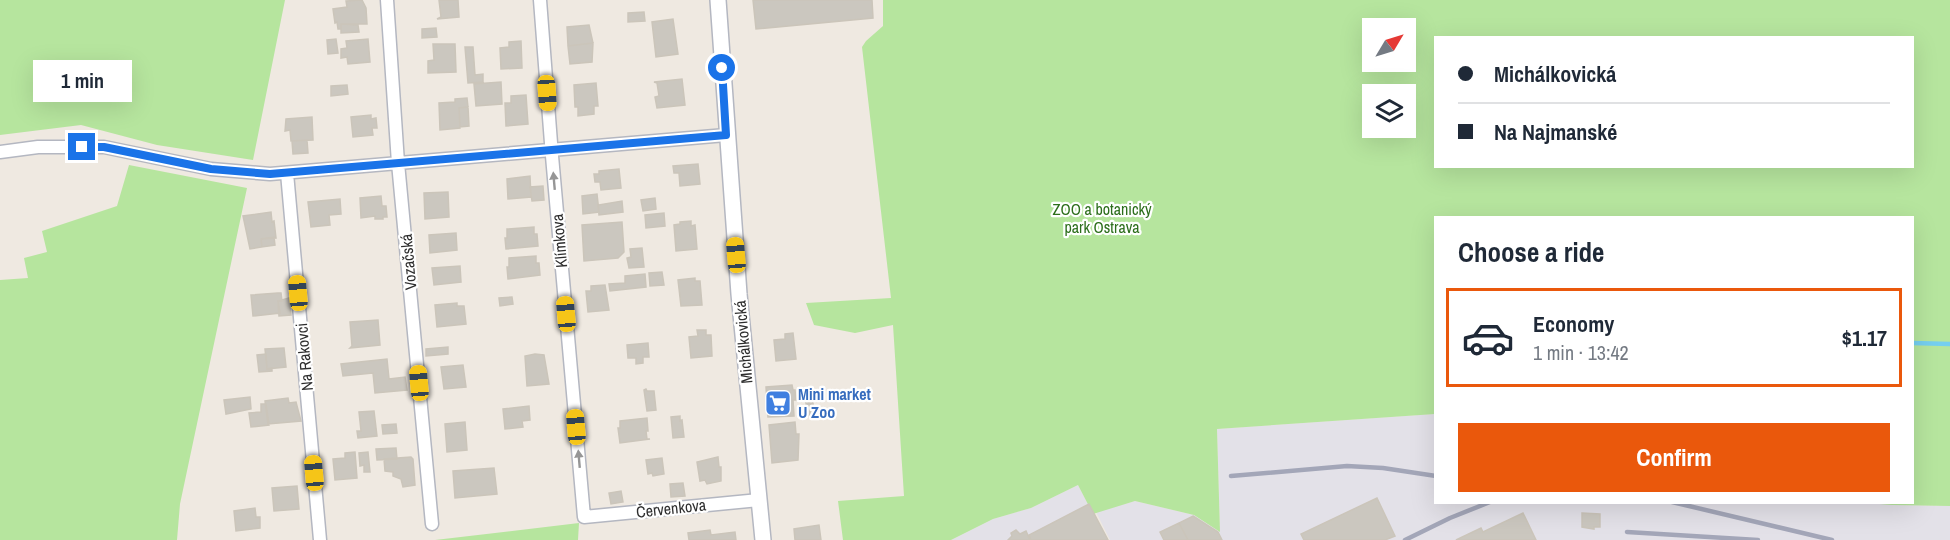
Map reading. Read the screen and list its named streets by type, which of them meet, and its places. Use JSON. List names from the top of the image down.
{
  "streets": {
    "street": [
      "Klímkova",
      "Vozačská",
      "Michálkovická",
      "Na Rakovci",
      "Červenkova"
    ]
  },
  "crossings": [
    ["Klímkova", "Červenkova"],
    ["Michálkovická", "Červenkova"]
  ],
  "one_way": ["Klímkova"],
  "parks": ["ZOO a botanický park Ostrava"],
  "places": {
    "supermarket": ["Mini market U Zoo"]
  },
  "north": "top right",
  "page": {
    "banner": ["Michálkovická", "Na Najmanské"],
    "bubble": "1 min",
    "heading": "Choose a ride",
    "list": [
      {
        "name": "Economy",
        "note": "1 min · 13:42",
        "value": "$1.17"
      }
    ],
    "buttons": "Confirm"
  }
}
